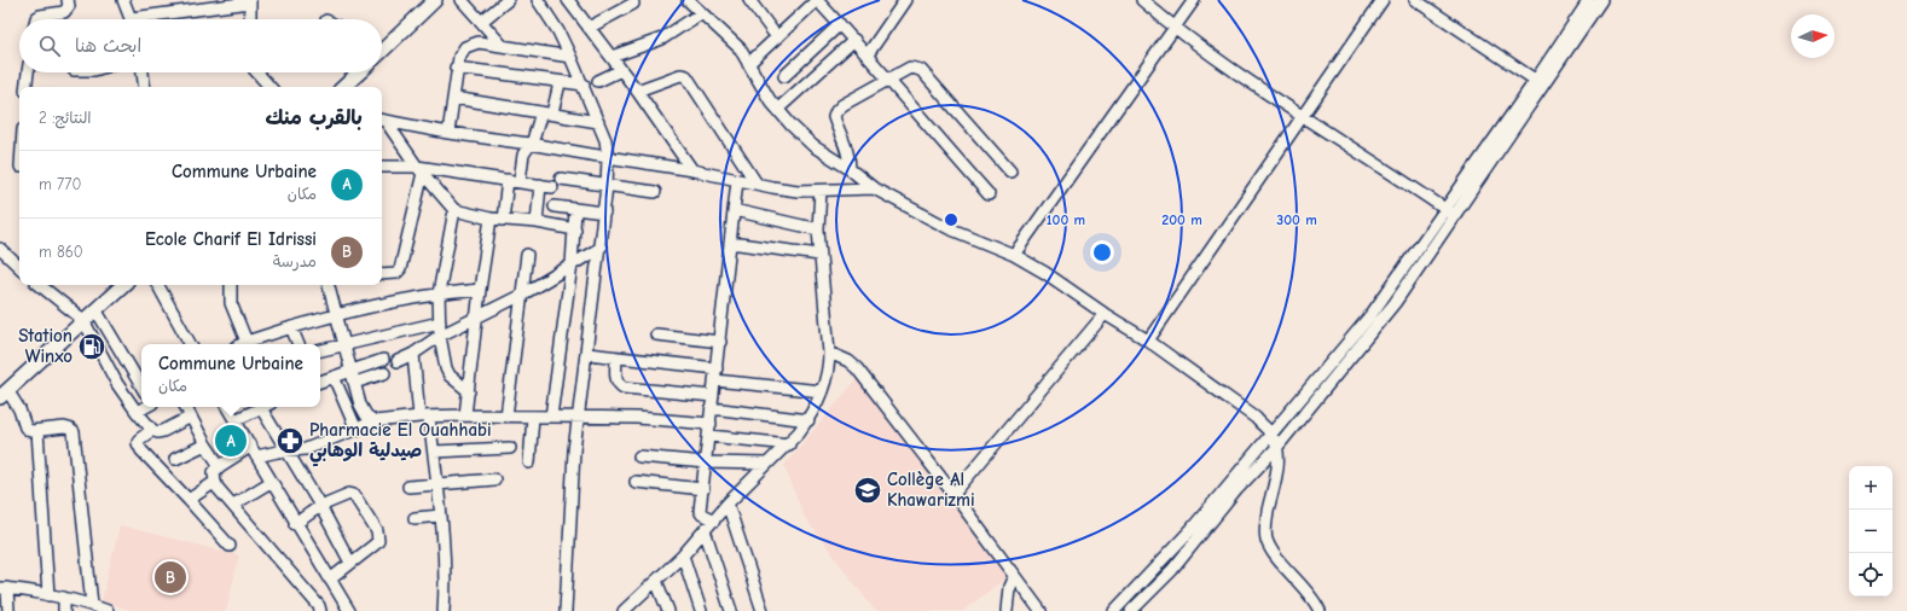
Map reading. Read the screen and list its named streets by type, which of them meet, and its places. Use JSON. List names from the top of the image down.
{
  "places": {
    "fuel station": ["Station Winxo"],
    "pharmacy": ["Pharmacie El Ouahhabi صيدلية الوهابي"],
    "school or university": ["Collège Al Khawarizmi"]
  },
  "north": "right",
  "page": {
    "search": "ابحث هنا",
    "heading": ["بالقرب منك", "النتائج: 2"],
    "list": [
      {
        "mark": "A",
        "name": "Commune Urbaine",
        "note": "مكان",
        "value": "770 m"
      },
      {
        "mark": "B",
        "name": "Ecole Charif El Idrissi",
        "note": "مدرسة",
        "value": "860 m"
      }
    ],
    "popup": ["Commune Urbaine", "مكان"],
    "pins": ["A", "B"],
    "map_buttons": ["+", "−"]
  },
  "rings": ["100 m", "200 m", "300 m"]
}
